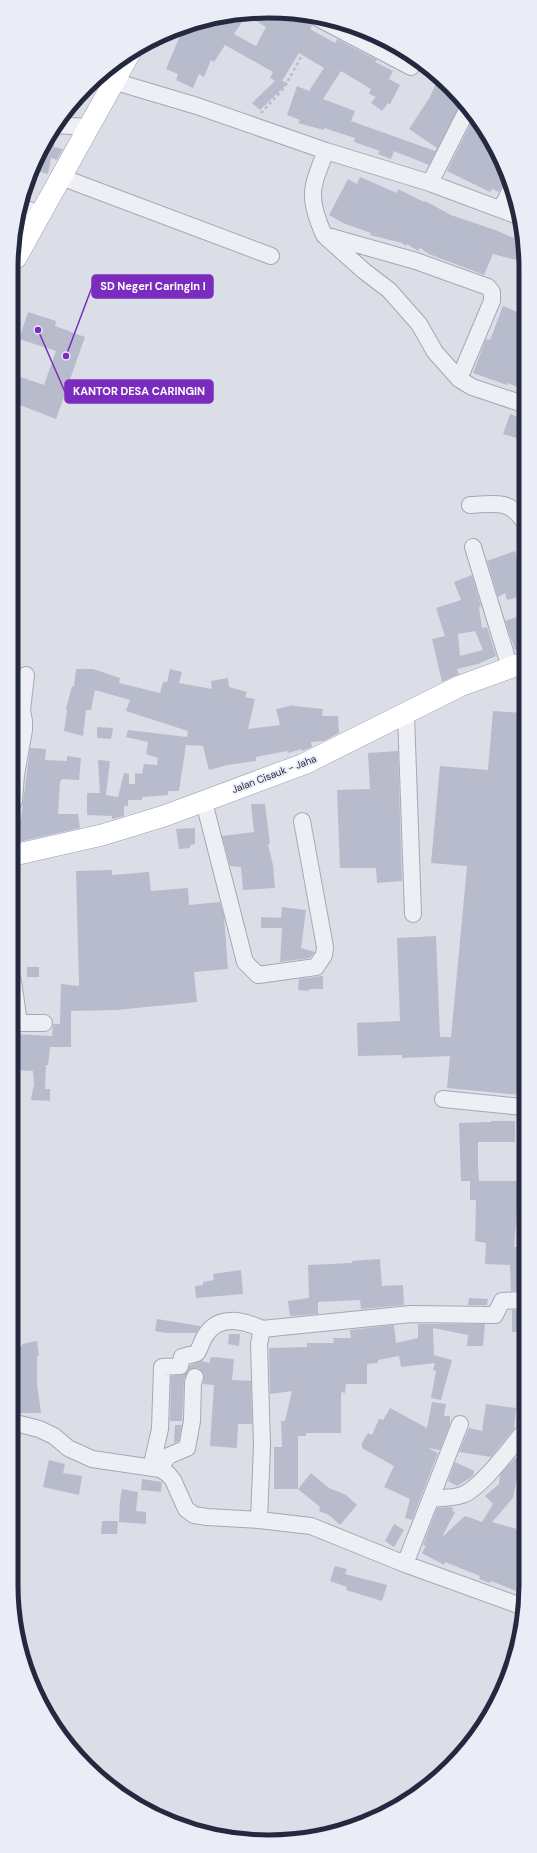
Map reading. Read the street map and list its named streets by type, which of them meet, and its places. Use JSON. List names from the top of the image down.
{
  "streets": {
    "main road": ["Jalan Cisauk - Jaha"]
  },
  "places": ["KANTOR DESA CARINGIN", "SD Negeri Caringin I"]
}
